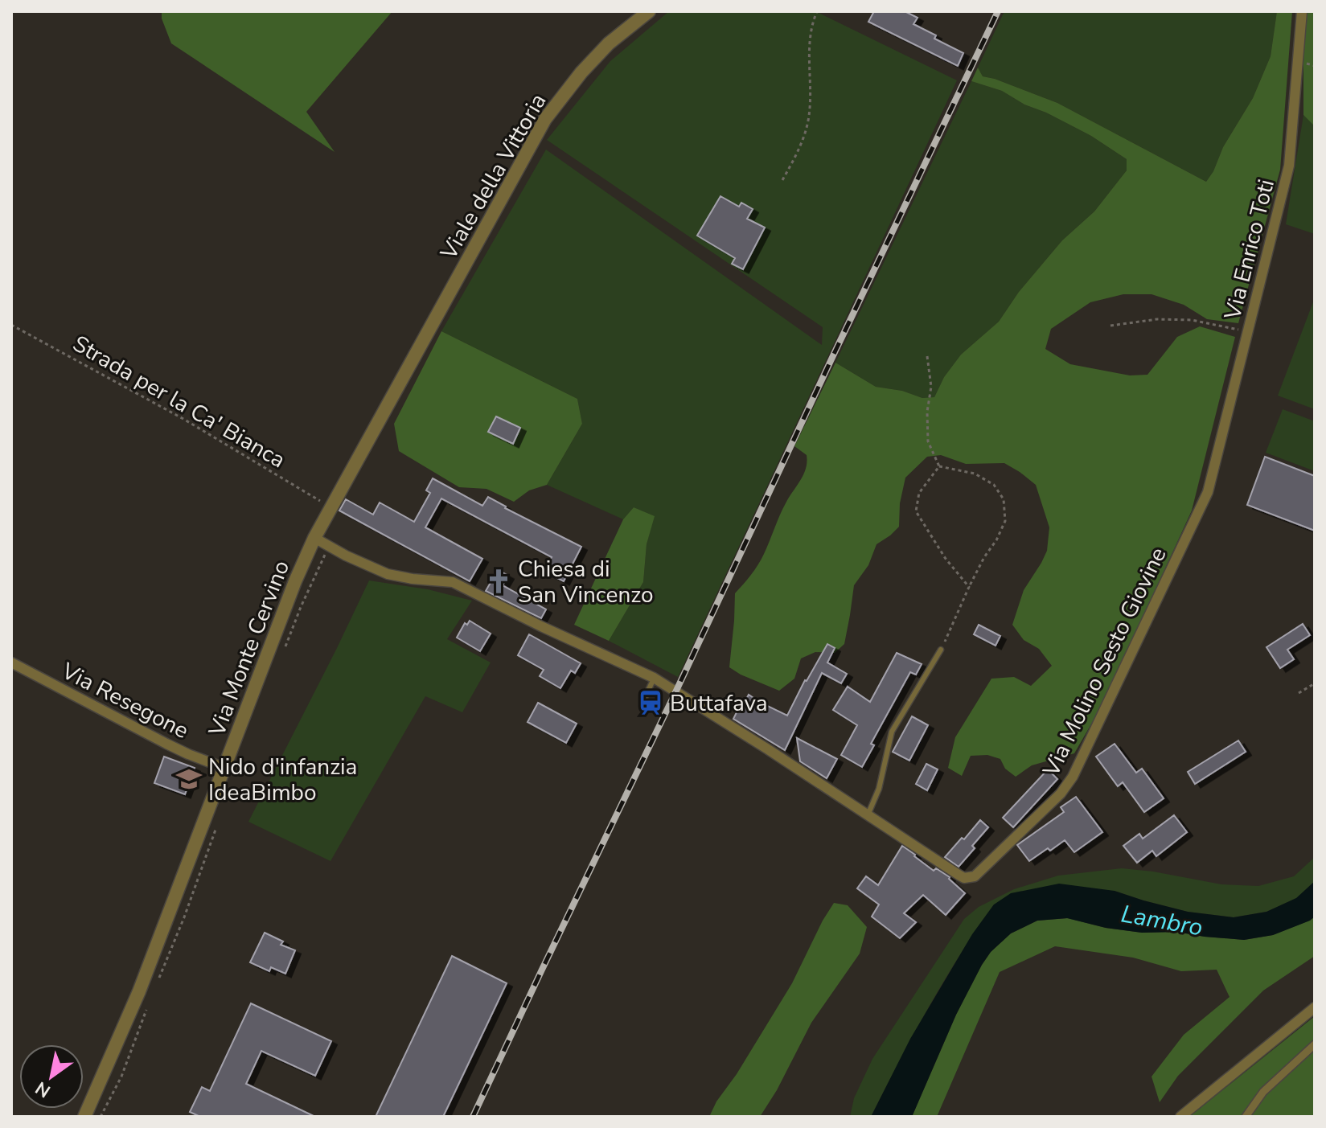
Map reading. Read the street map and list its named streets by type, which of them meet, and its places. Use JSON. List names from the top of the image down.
{
  "streets": {
    "street": [
      "Viale della Vittoria",
      "Via Enrico Toti",
      "Via Monte Cervino",
      "Via Molino Sesto Giovine",
      "Via Resegone"
    ],
    "path": ["Strada per la Ca' Bianca"]
  },
  "crossings": [
    ["Viale della Vittoria", "Via Monte Cervino"],
    ["Via Enrico Toti", "Via Molino Sesto Giovine"],
    ["Strada per la Ca' Bianca", "Via Monte Cervino"],
    ["Via Monte Cervino", "Via Molino Sesto Giovine"],
    ["Via Monte Cervino", "Via Resegone"]
  ],
  "water": ["Lambro"],
  "places": {
    "church": ["Chiesa di San Vincenzo"],
    "station": ["Buttafava"],
    "school or university": ["Nido d'infanzia IdeaBimbo"]
  },
  "north": "bottom left"
}
